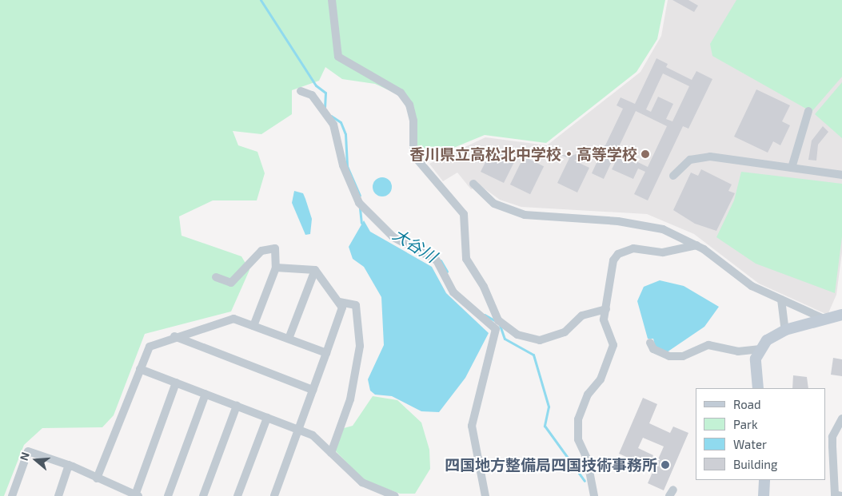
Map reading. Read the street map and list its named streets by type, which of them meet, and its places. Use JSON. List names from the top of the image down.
{
  "water": ["大谷川"],
  "places": ["香川県立高松北中学校・高等学校", "四国地方整備局四国技術事務所"],
  "legend": [
    "Road",
    "Park",
    "Water",
    "Building"
  ],
  "north": "left"
}
